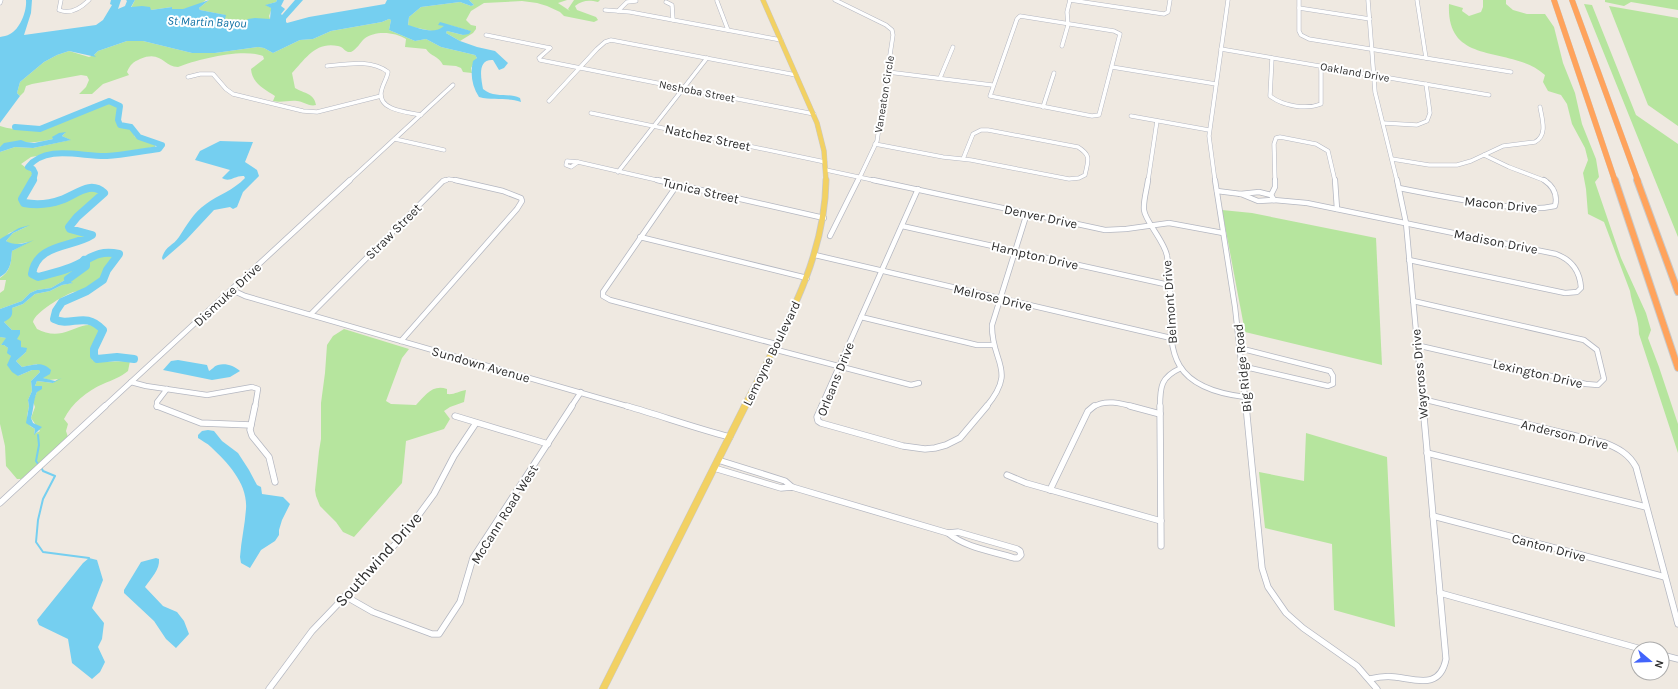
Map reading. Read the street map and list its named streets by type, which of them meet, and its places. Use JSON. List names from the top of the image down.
{
  "streets": {
    "main road": ["Lemoyne Boulevard"],
    "street": [
      "Oakland Drive",
      "Neshoba Street",
      "Vaneaton Circle",
      "Natchez Street",
      "Tunica Street",
      "Macon Drive",
      "Denver Drive",
      "Straw Street",
      "Madison Drive",
      "Hampton Drive",
      "Dismuke Drive",
      "Melrose Drive",
      "Belmont Drive",
      "Sundown Avenue",
      "Big Ridge Road",
      "Lexington Drive",
      "Waycross Drive",
      "Orleans Drive",
      "Anderson Drive",
      "McCann Road West",
      "Canton Drive",
      "Southwind Drive"
    ]
  },
  "crossings": [
    ["Oakland Drive", "Big Ridge Road"],
    ["Oakland Drive", "Waycross Drive"],
    ["Neshoba Street", "Lemoyne Boulevard"],
    ["Vaneaton Circle", "Denver Drive"],
    ["Natchez Street", "Lemoyne Boulevard"],
    ["Tunica Street", "Lemoyne Boulevard"],
    ["Macon Drive", "Waycross Drive"],
    ["Denver Drive", "Belmont Drive"],
    ["Denver Drive", "Lemoyne Boulevard"],
    ["Denver Drive", "Big Ridge Road"],
    ["Denver Drive", "Orleans Drive"],
    ["Straw Street", "Sundown Avenue"],
    ["Madison Drive", "Big Ridge Road"],
    ["Madison Drive", "Waycross Drive"],
    ["Hampton Drive", "Belmont Drive"],
    ["Hampton Drive", "Orleans Drive"],
    ["Dismuke Drive", "Sundown Avenue"],
    ["Melrose Drive", "Belmont Drive"],
    ["Melrose Drive", "Lemoyne Boulevard"],
    ["Melrose Drive", "Orleans Drive"],
    ["Belmont Drive", "Big Ridge Road"],
    ["Lemoyne Boulevard", "Sundown Avenue"],
    ["Sundown Avenue", "McCann Road West"],
    ["Big Ridge Road", "Waycross Drive"],
    ["Lexington Drive", "Waycross Drive"],
    ["Waycross Drive", "Anderson Drive"],
    ["Waycross Drive", "Canton Drive"],
    ["Anderson Drive", "Canton Drive"],
    ["McCann Road West", "Southwind Drive"]
  ],
  "water": ["St Martin Bayou"],
  "north": "right"
}
